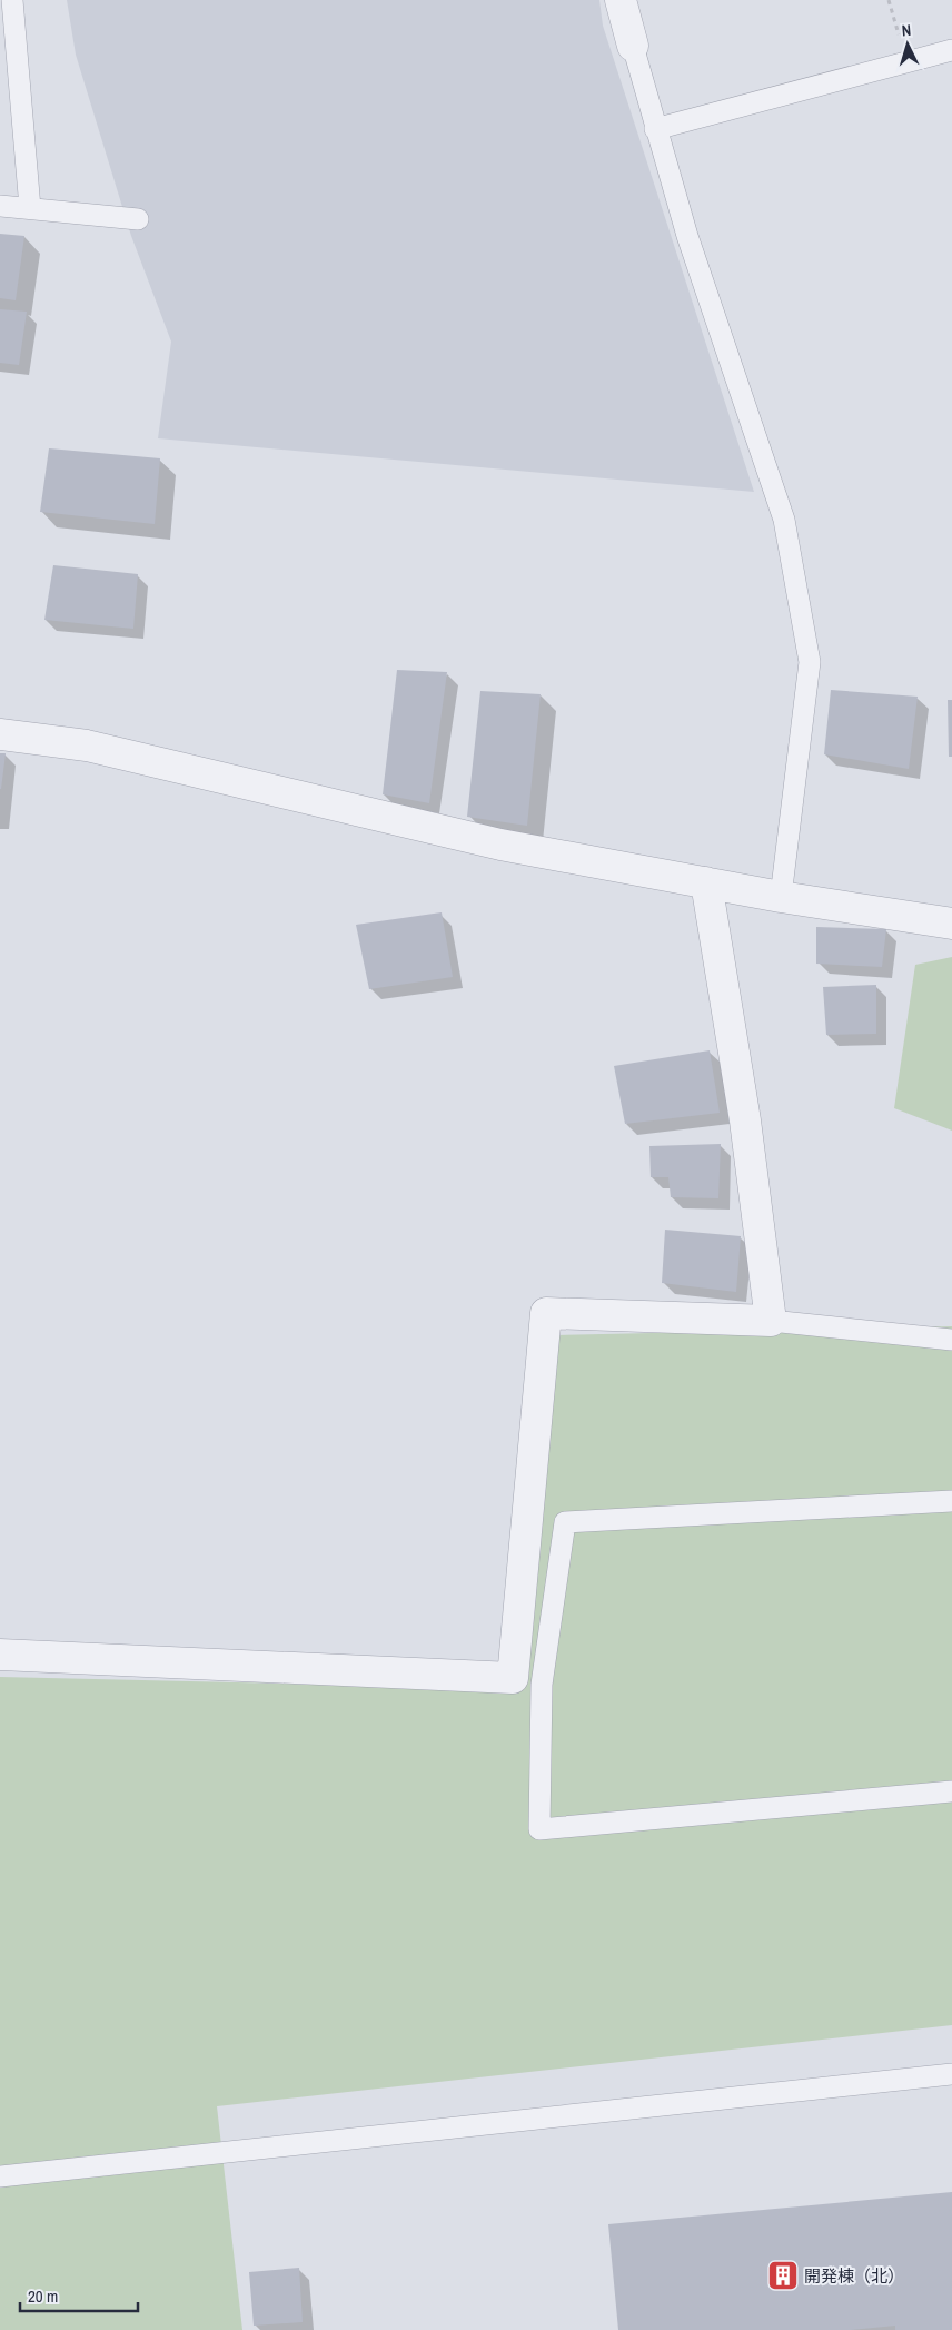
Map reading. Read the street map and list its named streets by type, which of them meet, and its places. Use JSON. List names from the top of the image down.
{
  "places": {
    "building": ["開発棟（北）"]
  },
  "scale_bar": "20 m",
  "north": "top"
}
